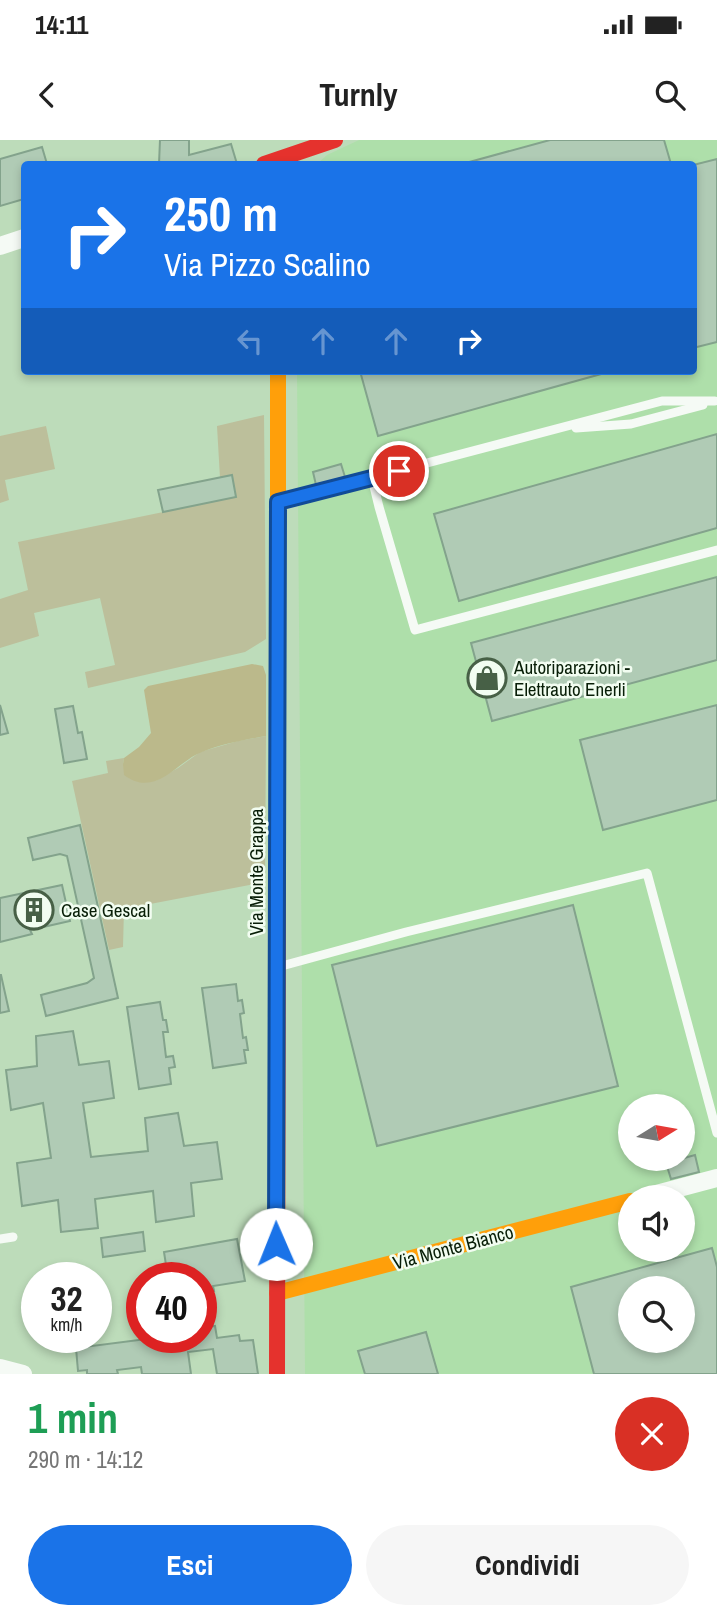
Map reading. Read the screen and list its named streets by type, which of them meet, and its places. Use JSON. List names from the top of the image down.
{
  "streets": {
    "street": ["Via Monte Grappa", "Via Monte Bianco"]
  },
  "crossings": [
    ["Via Monte Grappa", "Via Monte Bianco"]
  ],
  "places": {
    "shop": ["Autoriparazioni - Elettrauto Enerli"],
    "building": ["Case Gescal"]
  },
  "north": "right",
  "page": {
    "status": "14:11",
    "header": "Turnly",
    "turn": ["250 m", "Via Pizzo Scalino"],
    "speed": "32 km/h",
    "limit": "40",
    "heading": ["1 min", "290 m · 14:12"],
    "buttons": ["Esci", "Condividi"]
  }
}
